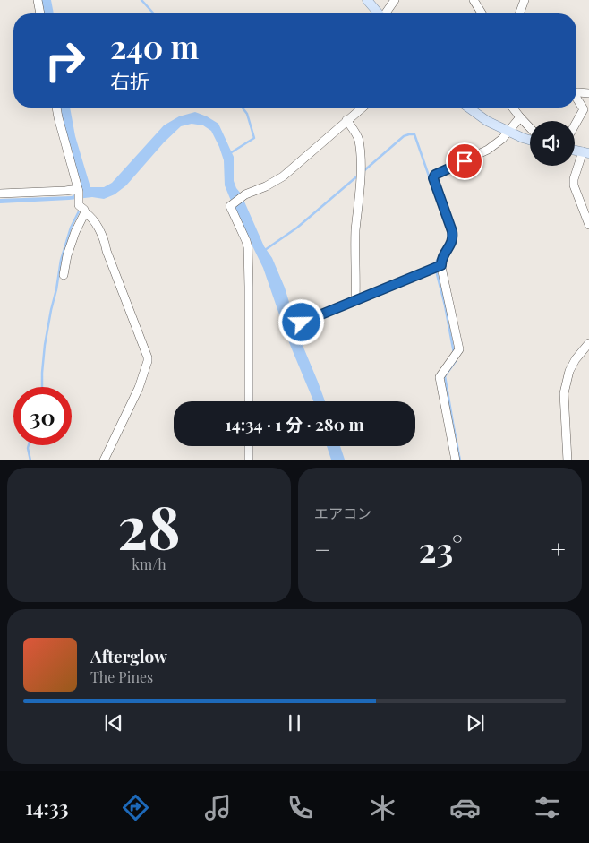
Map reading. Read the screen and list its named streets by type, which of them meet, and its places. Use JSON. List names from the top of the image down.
{
  "page": {
    "turn": ["240 m", "右折"],
    "limit": "30",
    "trip": "14:34 · 1 分 · 280 m",
    "tile": [
      ["28", "km/h"],
      "エアコン"
    ],
    "heat": ["−", "23°", "+"],
    "song": ["Afterglow", "The Pines"],
    "tabs": "14:33"
  }
}
